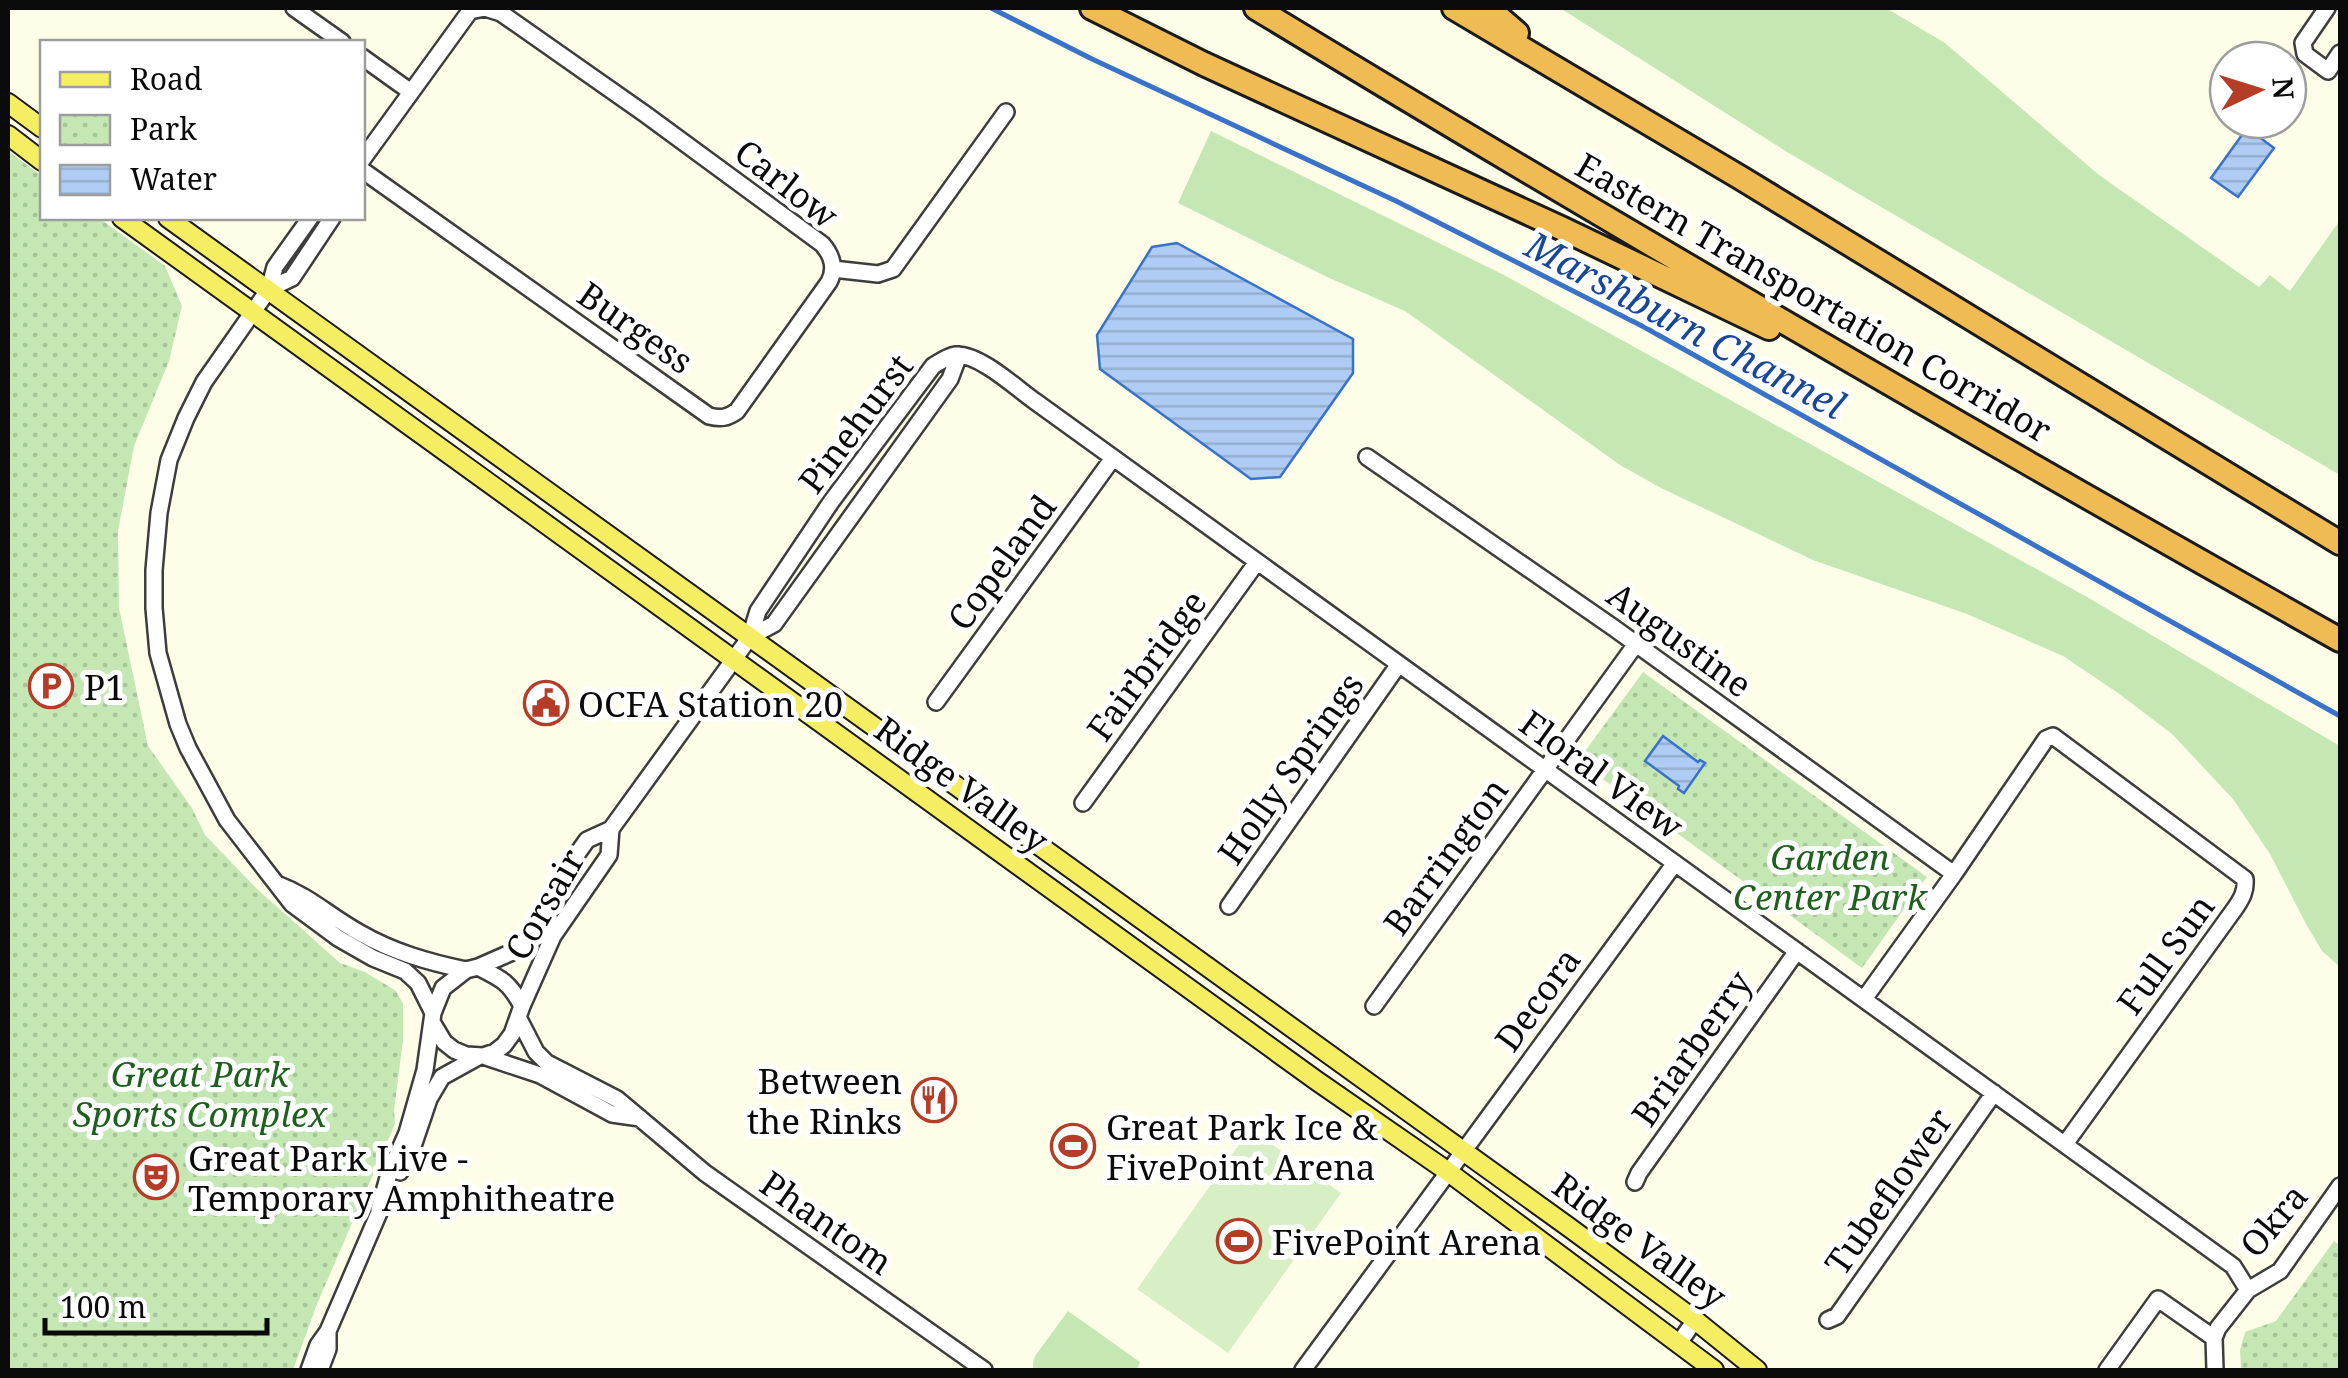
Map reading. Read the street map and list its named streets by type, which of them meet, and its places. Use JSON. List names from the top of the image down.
{
  "streets": {
    "highway": ["Eastern Transportation Corridor"],
    "main road": ["Ridge Valley"],
    "street": [
      "Carlow",
      "Burgess",
      "Pinehurst",
      "Copeland",
      "Augustine",
      "Fairbridge",
      "Holly Springs",
      "Floral View",
      "Barrington",
      "Corsair",
      "Full Sun",
      "Decora",
      "Briarberry",
      "Tubeflower",
      "Okra",
      "Phantom"
    ]
  },
  "crossings": [
    ["Carlow", "Burgess"],
    ["Pinehurst", "Floral View"],
    ["Pinehurst", "Ridge Valley"],
    ["Pinehurst", "Corsair"],
    ["Copeland", "Floral View"],
    ["Augustine", "Barrington"],
    ["Augustine", "Full Sun"],
    ["Fairbridge", "Floral View"],
    ["Holly Springs", "Floral View"],
    ["Floral View", "Barrington"],
    ["Floral View", "Full Sun"],
    ["Floral View", "Decora"],
    ["Floral View", "Briarberry"],
    ["Floral View", "Tubeflower"],
    ["Floral View", "Okra"],
    ["Ridge Valley", "Corsair"],
    ["Ridge Valley", "Decora"],
    ["Corsair", "Phantom"]
  ],
  "water": ["Marshburn Channel"],
  "parks": ["Garden Center Park", "Great Park Sports Complex"],
  "places": {
    "parking": ["P1"],
    "public building": ["OCFA Station 20"],
    "restaurant": ["Between the Rinks"],
    "sports": ["Great Park Ice & FivePoint Arena", "FivePoint Arena"],
    "theatre": ["Great Park Live - Temporary Amphitheatre"]
  },
  "legend": ["Road", "Park", "Water"],
  "scale_bar": "100 m",
  "north": "right"
}
